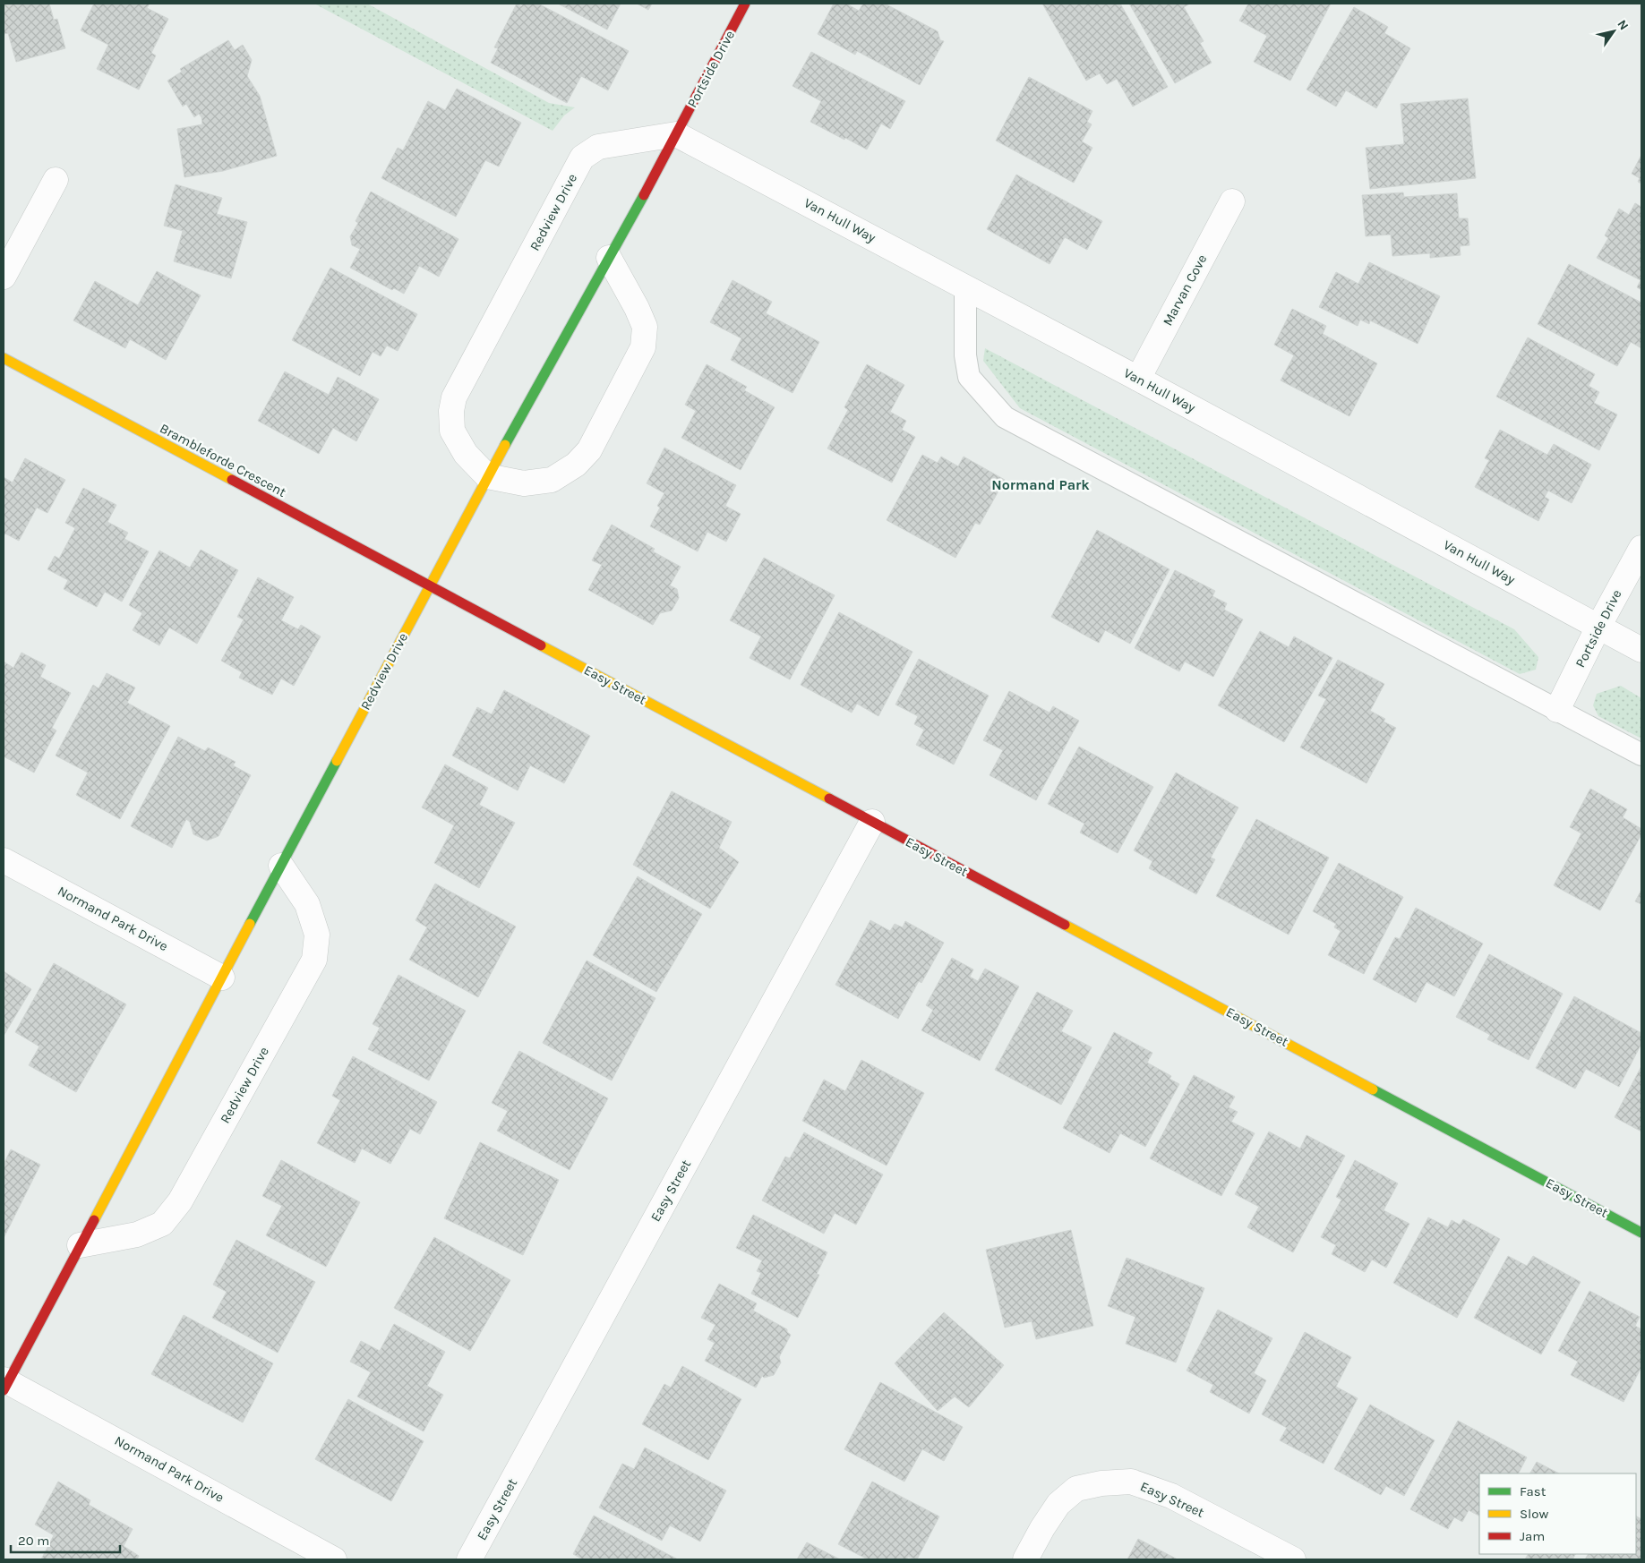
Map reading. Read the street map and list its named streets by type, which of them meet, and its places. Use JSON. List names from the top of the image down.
{
  "streets": {
    "street": [
      "Portside Drive",
      "Redview Drive",
      "Van Hull Way",
      "Marvan Cove",
      "Brambleforde Crescent",
      "Easy Street",
      "Normand Park Drive"
    ]
  },
  "crossings": [
    ["Portside Drive", "Redview Drive"],
    ["Portside Drive", "Van Hull Way"],
    ["Redview Drive", "Van Hull Way"],
    ["Redview Drive", "Brambleforde Crescent"],
    ["Redview Drive", "Easy Street"],
    ["Redview Drive", "Normand Park Drive"],
    ["Van Hull Way", "Marvan Cove"],
    ["Brambleforde Crescent", "Easy Street"]
  ],
  "districts": ["Normand Park"],
  "legend": ["Fast", "Slow", "Jam"],
  "scale_bar": "20 m",
  "north": "top right"
}
